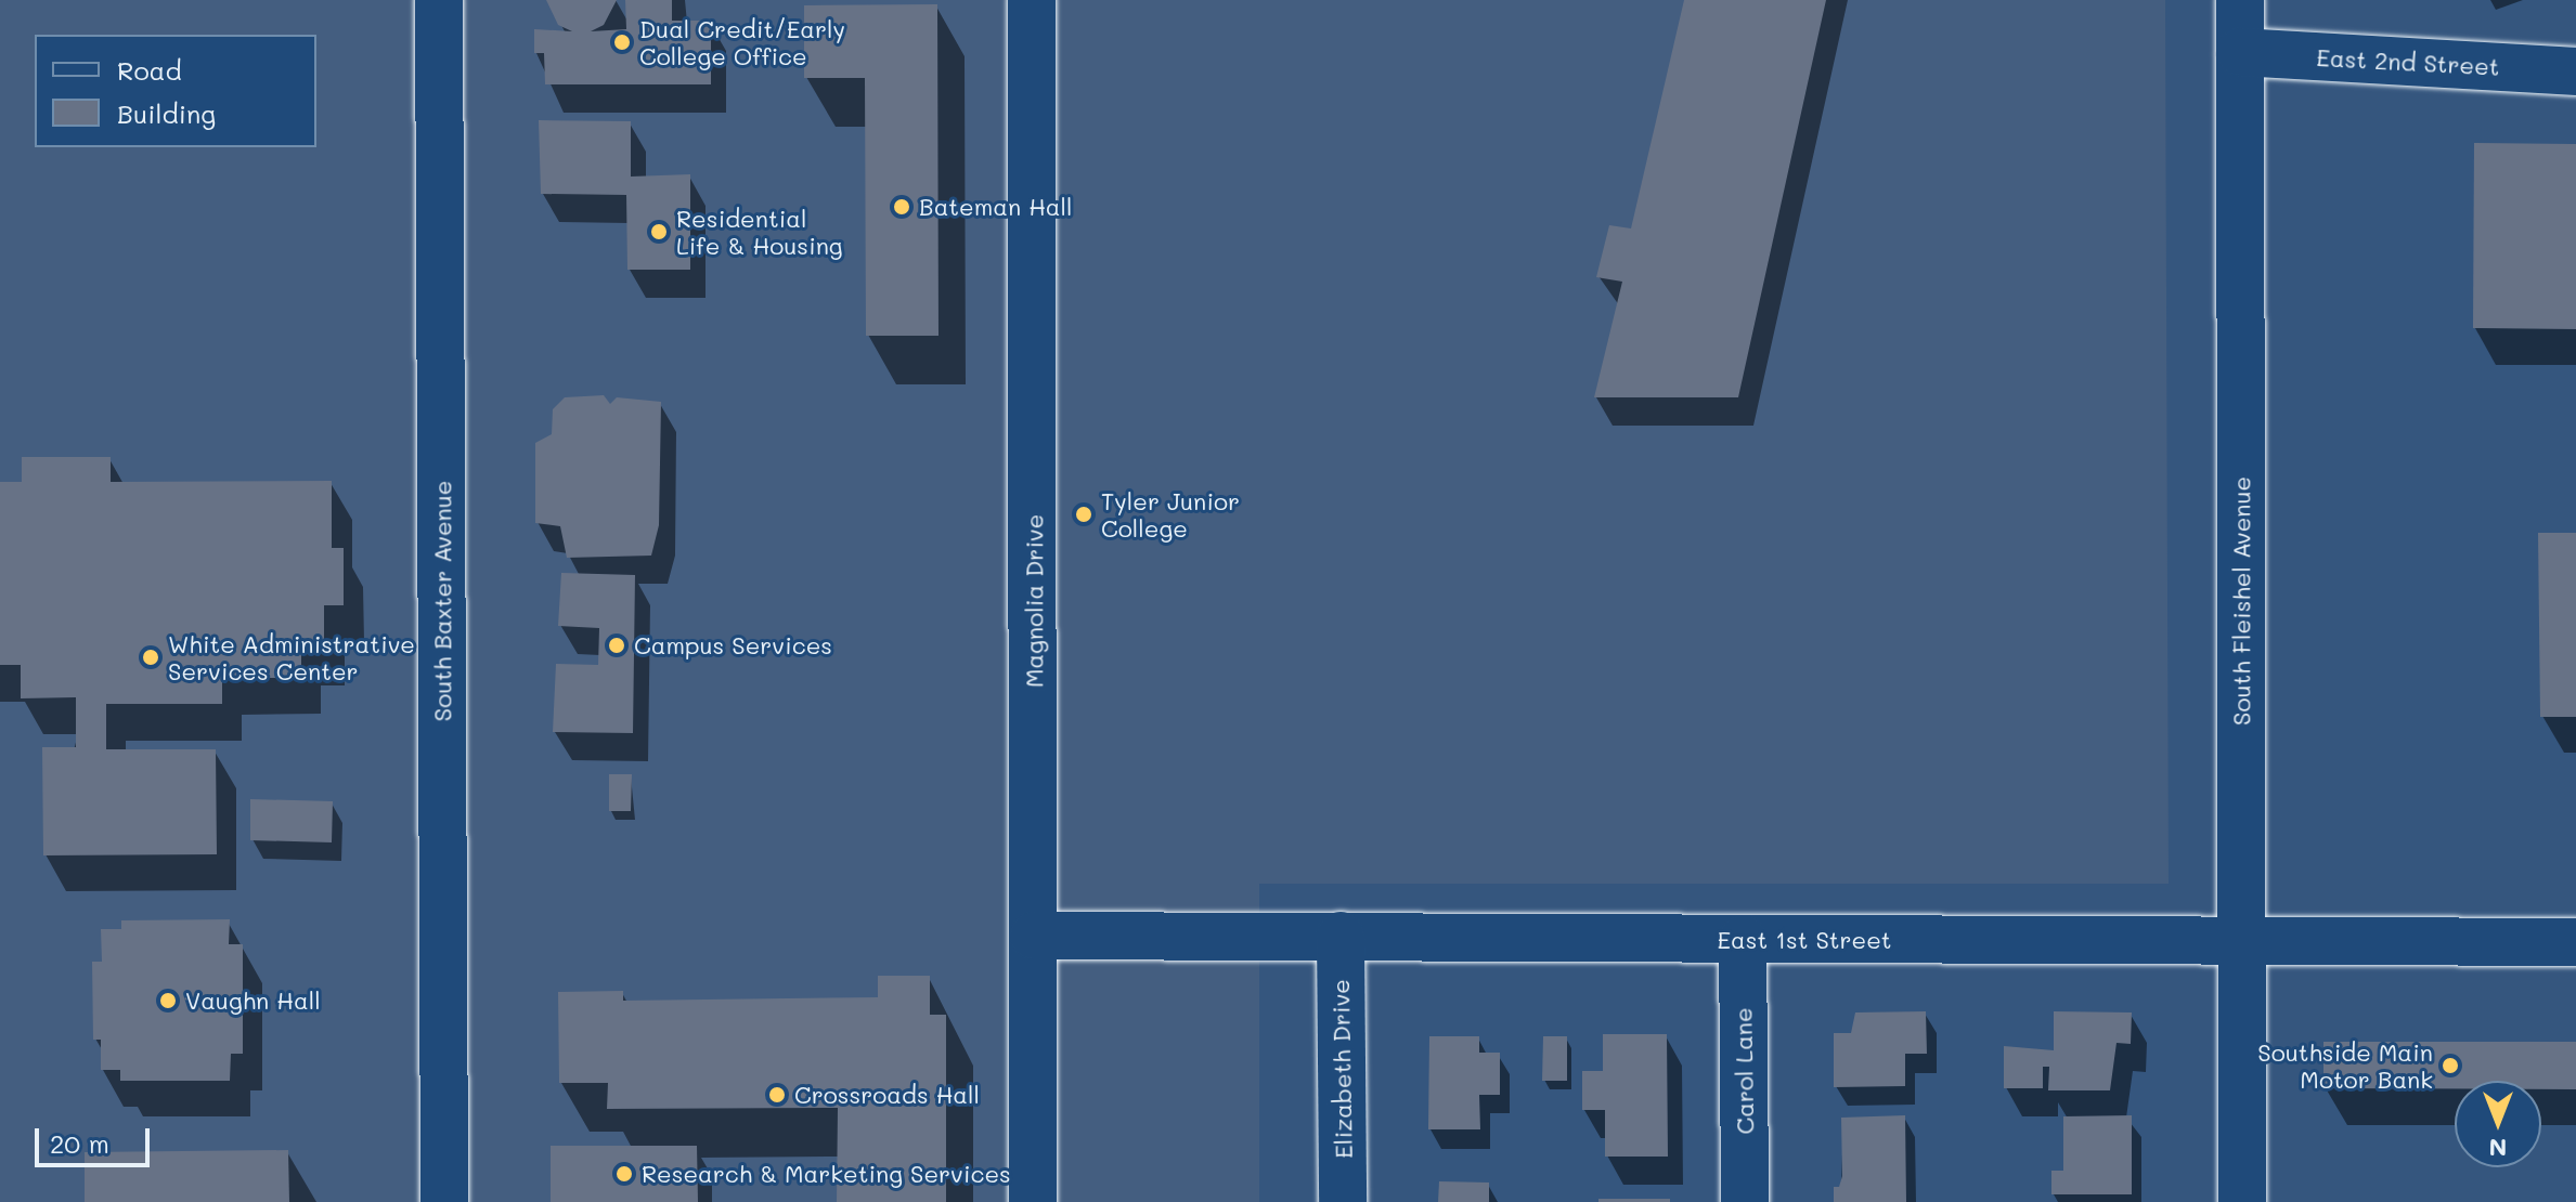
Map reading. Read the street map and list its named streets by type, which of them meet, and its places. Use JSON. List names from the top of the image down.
{
  "streets": {
    "street": [
      "East 2nd Street",
      "South Baxter Avenue",
      "Magnolia Drive",
      "South Fleishel Avenue",
      "East 1st Street",
      "Elizabeth Drive",
      "Carol Lane"
    ]
  },
  "crossings": [
    ["East 2nd Street", "South Fleishel Avenue"],
    ["Magnolia Drive", "East 1st Street"],
    ["South Fleishel Avenue", "East 1st Street"],
    ["East 1st Street", "Elizabeth Drive"],
    ["East 1st Street", "Carol Lane"]
  ],
  "places": [
    "Dual Credit/Early College Office",
    "Bateman Hall",
    "Residential Life & Housing",
    "Tyler Junior College",
    "Campus Services",
    "White Administrative Services Center",
    "Vaughn Hall",
    "Southside Main Motor Bank",
    "Crossroads Hall",
    "Research & Marketing Services"
  ],
  "legend": ["Road", "Building"],
  "scale_bar": "20 m",
  "north": "bottom"
}
